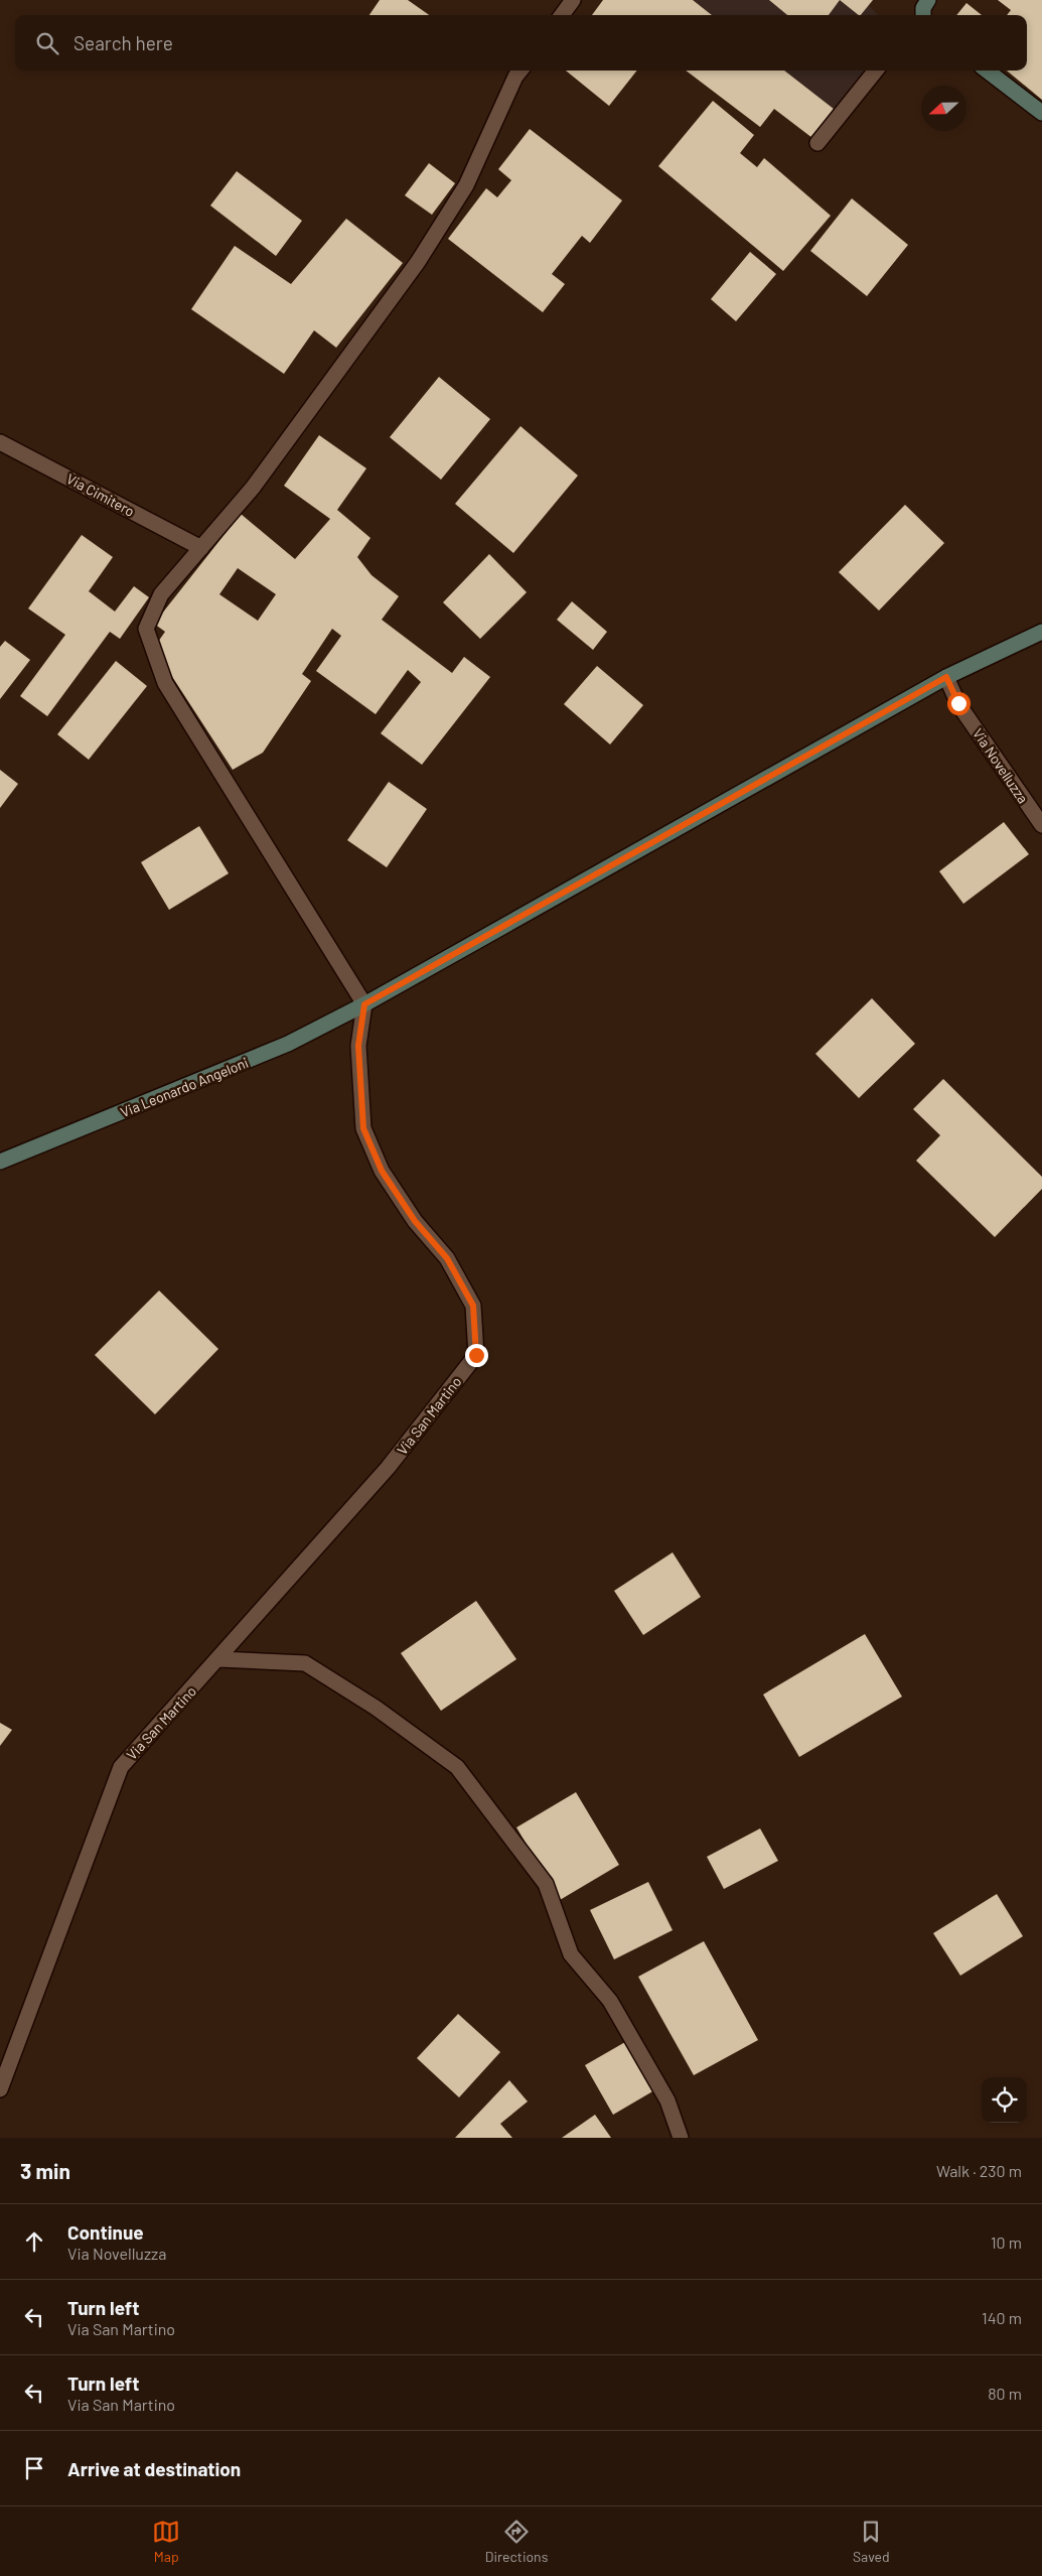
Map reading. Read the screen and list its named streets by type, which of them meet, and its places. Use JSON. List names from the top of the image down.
{
  "streets": {
    "street": [
      "Via Cimitero",
      "Via Novelluzza",
      "Via Leonardo Angeloni",
      "Via San Martino"
    ]
  },
  "crossings": [
    ["Via Leonardo Angeloni", "Via San Martino"]
  ],
  "north": "left",
  "page": {
    "search": "Search here",
    "heading": ["3 min", "Walk · 230 m"],
    "list": [
      ["Continue", "Via Novelluzza", "10 m"],
      ["Turn left", "Via San Martino", "140 m"],
      ["Turn left", "Via San Martino", "80 m"],
      "Arrive at destination"
    ],
    "nav": ["Map", "Directions", "Saved"]
  }
}
